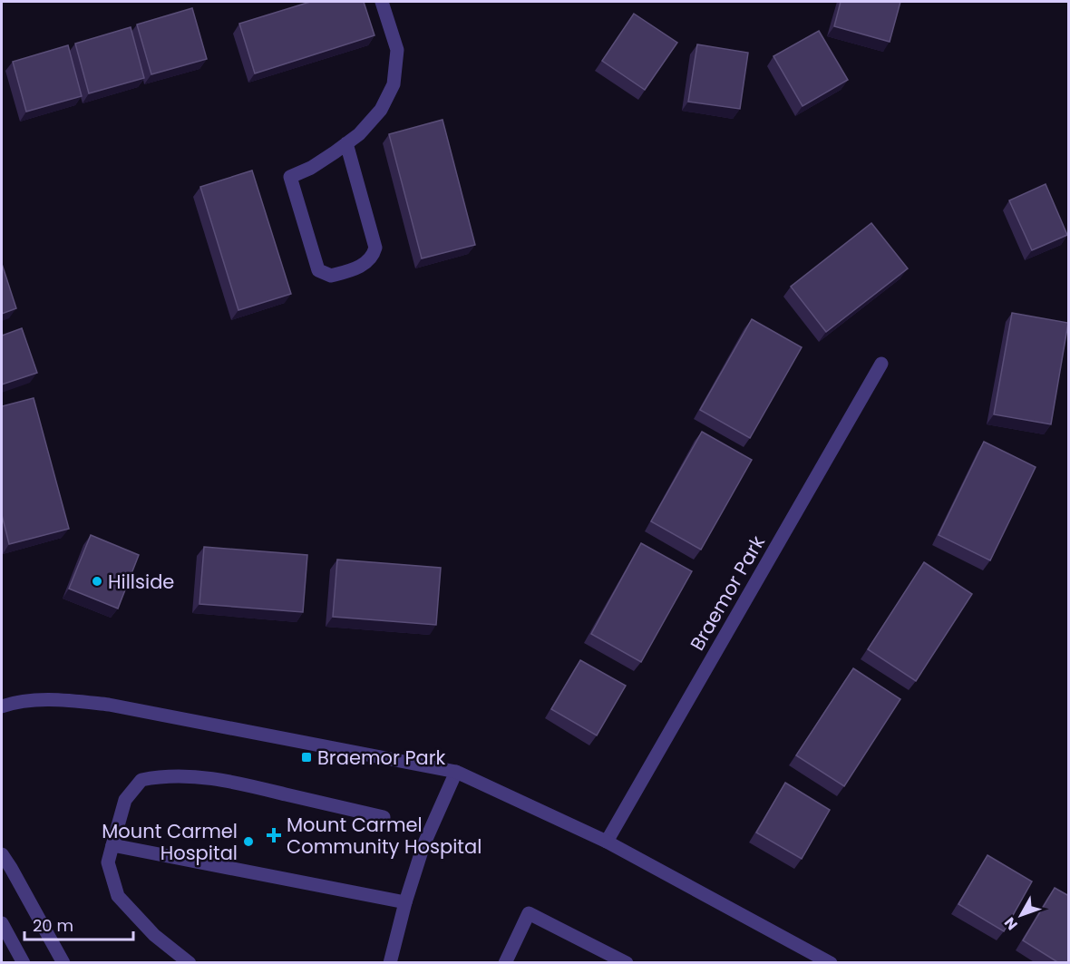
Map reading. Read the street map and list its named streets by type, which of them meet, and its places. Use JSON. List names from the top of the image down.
{
  "streets": {
    "street": ["Braemor Park"]
  },
  "places": {
    "other": ["Hillside", "Mount Carmel Hospital"],
    "transit": ["Braemor Park"],
    "health": ["Mount Carmel Community Hospital"]
  },
  "scale_bar": "20 m",
  "north": "bottom left"
}
